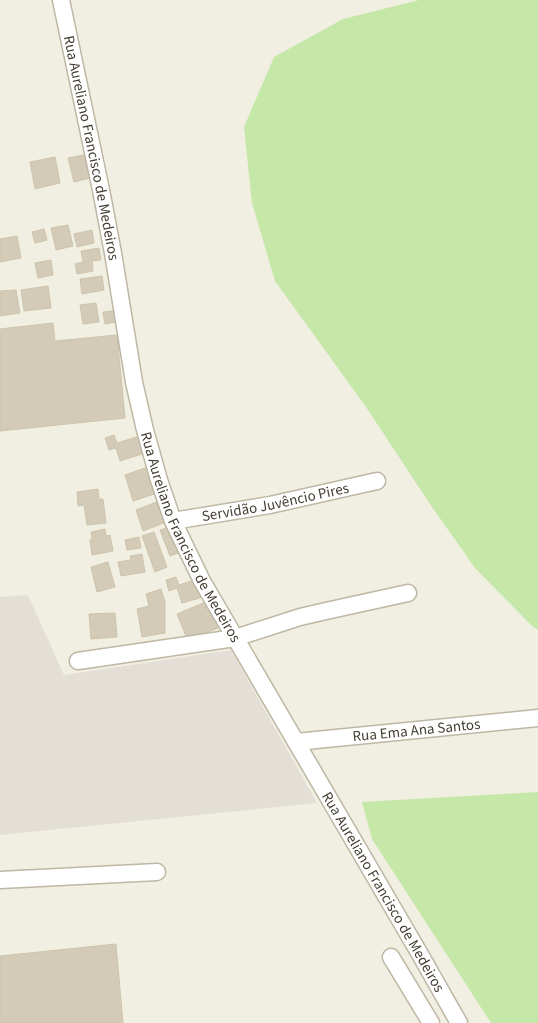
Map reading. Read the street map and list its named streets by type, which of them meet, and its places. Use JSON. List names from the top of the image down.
{
  "streets": {
    "street": ["Rua Aureliano Francisco de Medeiros", "Servidão Juvêncio Pires", "Rua Ema Ana Santos"]
  },
  "crossings": [
    ["Rua Aureliano Francisco de Medeiros", "Servidão Juvêncio Pires"],
    ["Rua Aureliano Francisco de Medeiros", "Rua Ema Ana Santos"]
  ]
}
